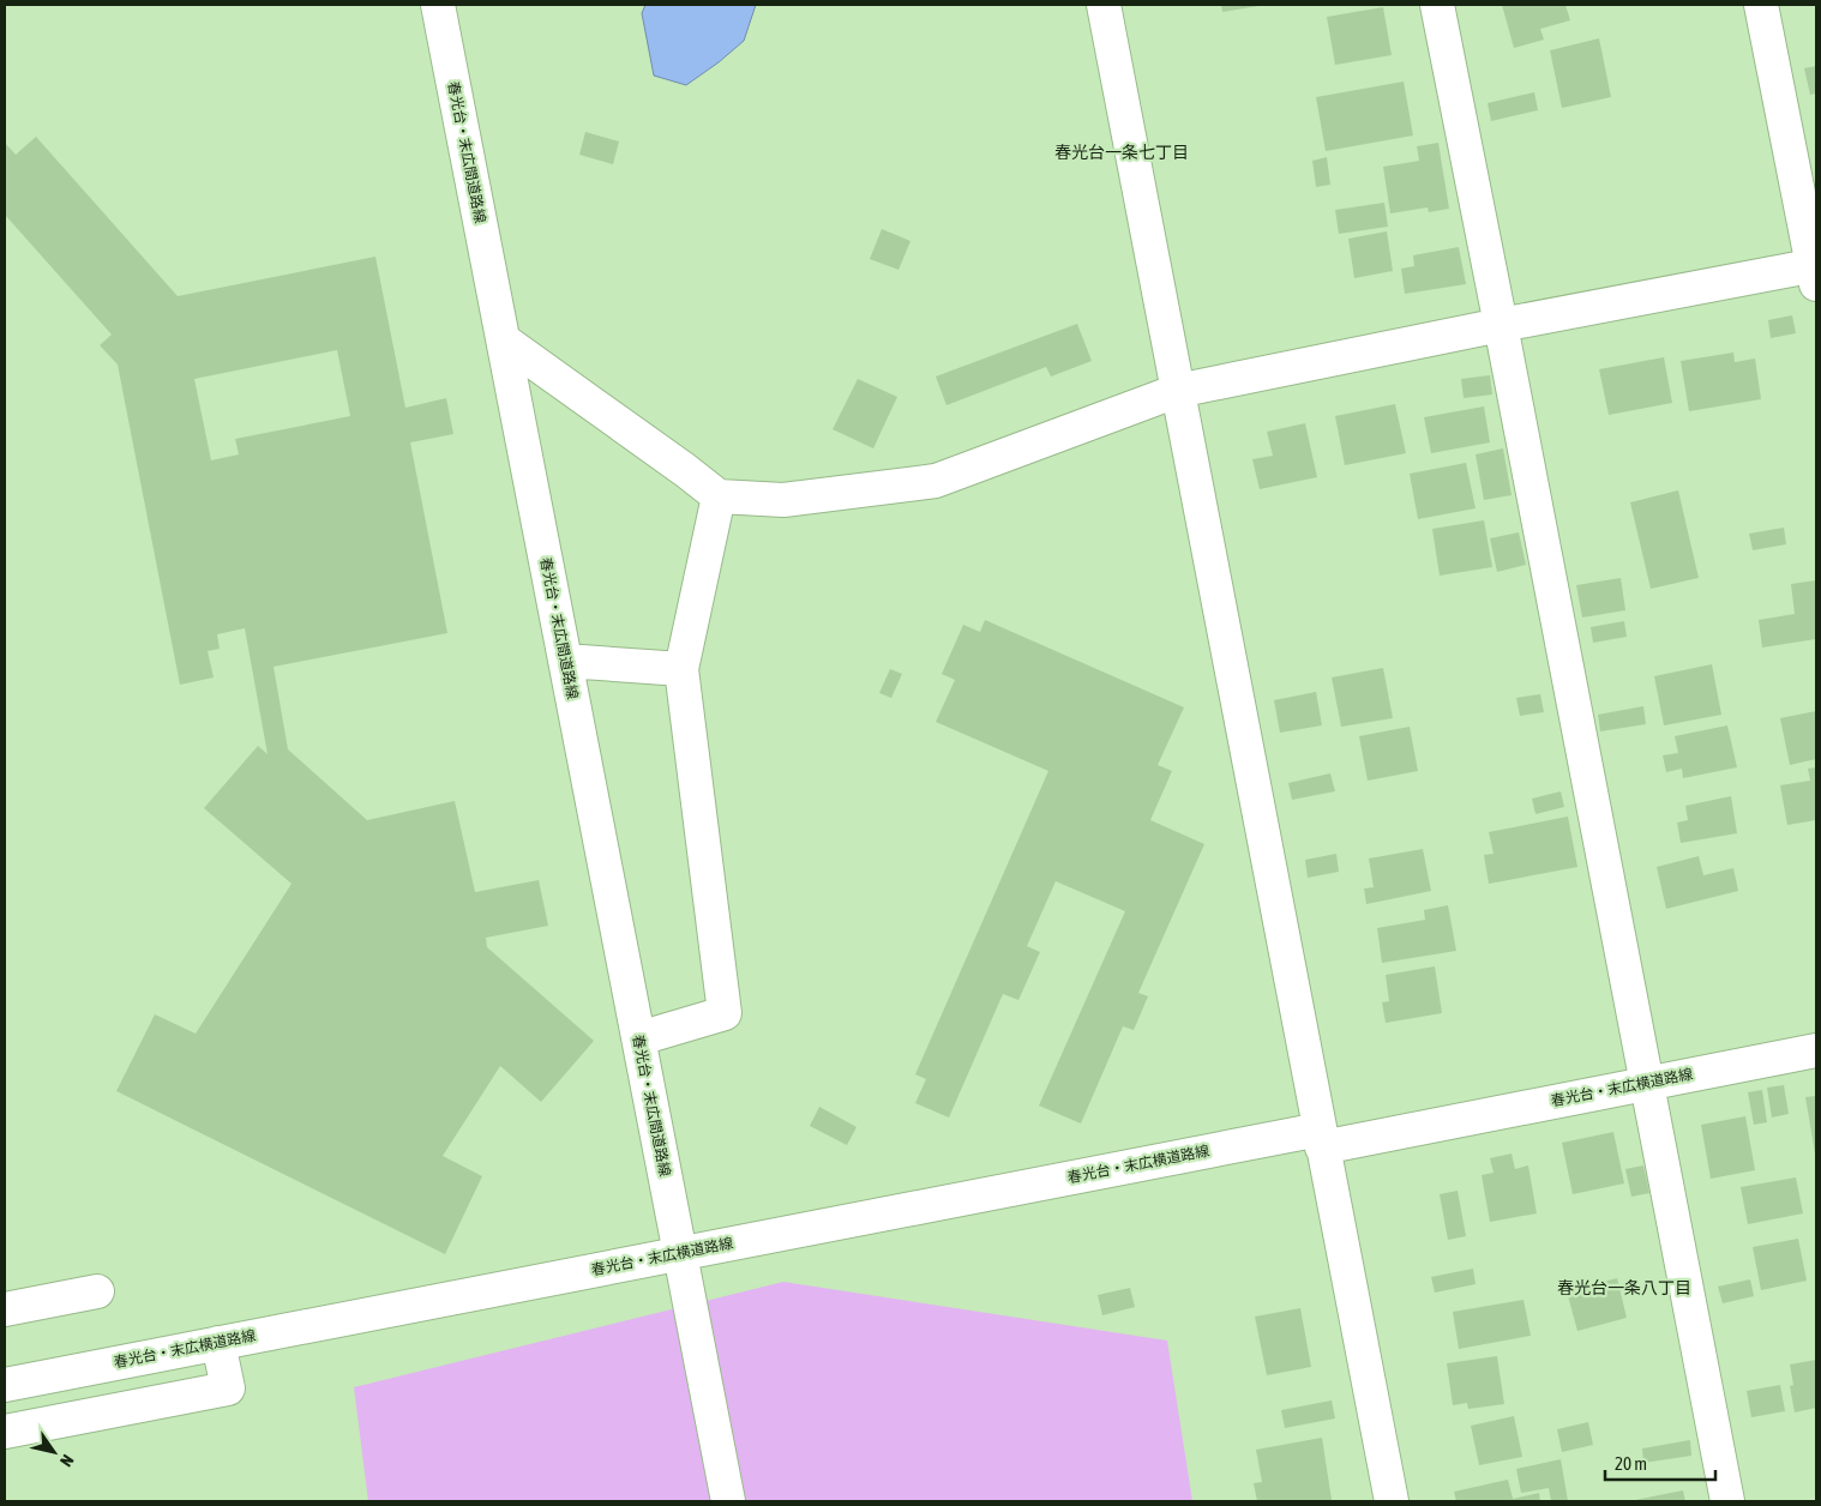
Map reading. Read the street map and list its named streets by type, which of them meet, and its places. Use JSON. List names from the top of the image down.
{
  "streets": {
    "street": ["春光台・末広間道路線", "春光台・末広横道路線"]
  },
  "crossings": [
    ["春光台・末広間道路線", "春光台・末広横道路線"]
  ],
  "districts": ["春光台一条七丁目", "春光台一条八丁目"],
  "scale_bar": "20 m",
  "north": "bottom right"
}
